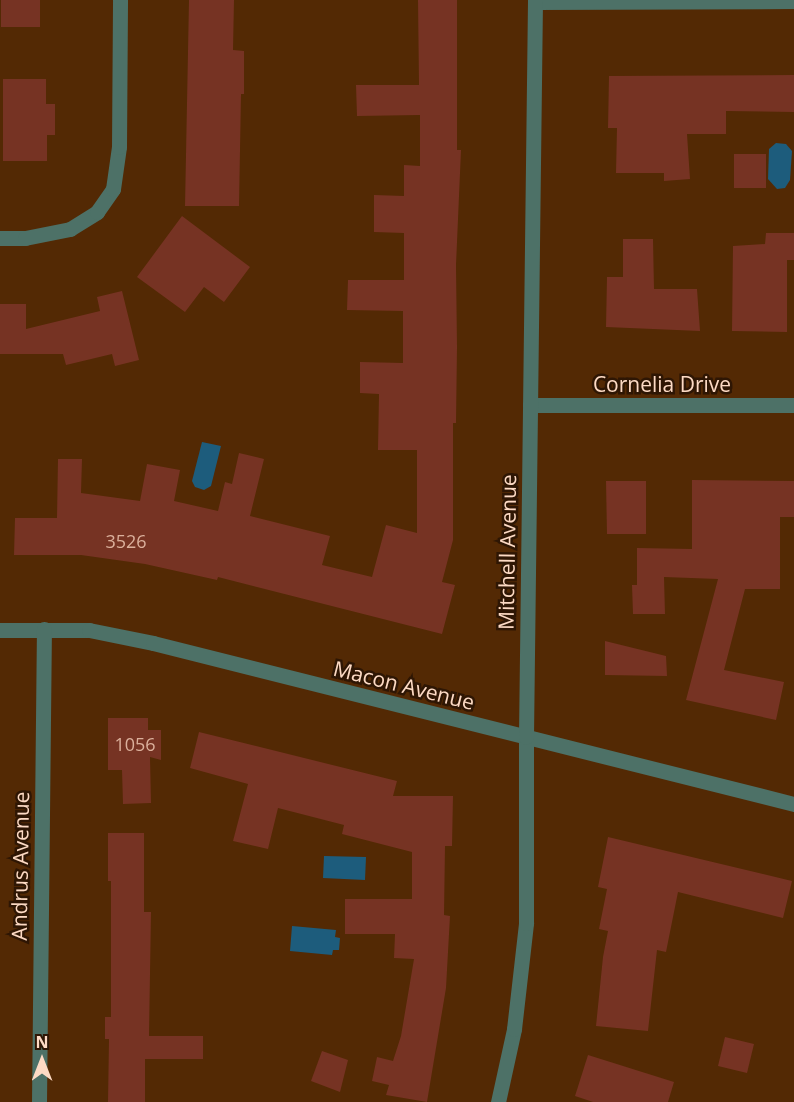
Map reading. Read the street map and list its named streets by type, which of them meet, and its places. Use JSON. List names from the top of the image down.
{
  "streets": {
    "street": [
      "Cornelia Drive",
      "Mitchell Avenue",
      "Macon Avenue",
      "Andrus Avenue"
    ]
  },
  "crossings": [
    ["Cornelia Drive", "Mitchell Avenue"],
    ["Mitchell Avenue", "Macon Avenue"],
    ["Macon Avenue", "Andrus Avenue"]
  ],
  "house_numbers": ["3526", "1056"],
  "north": "top"
}
